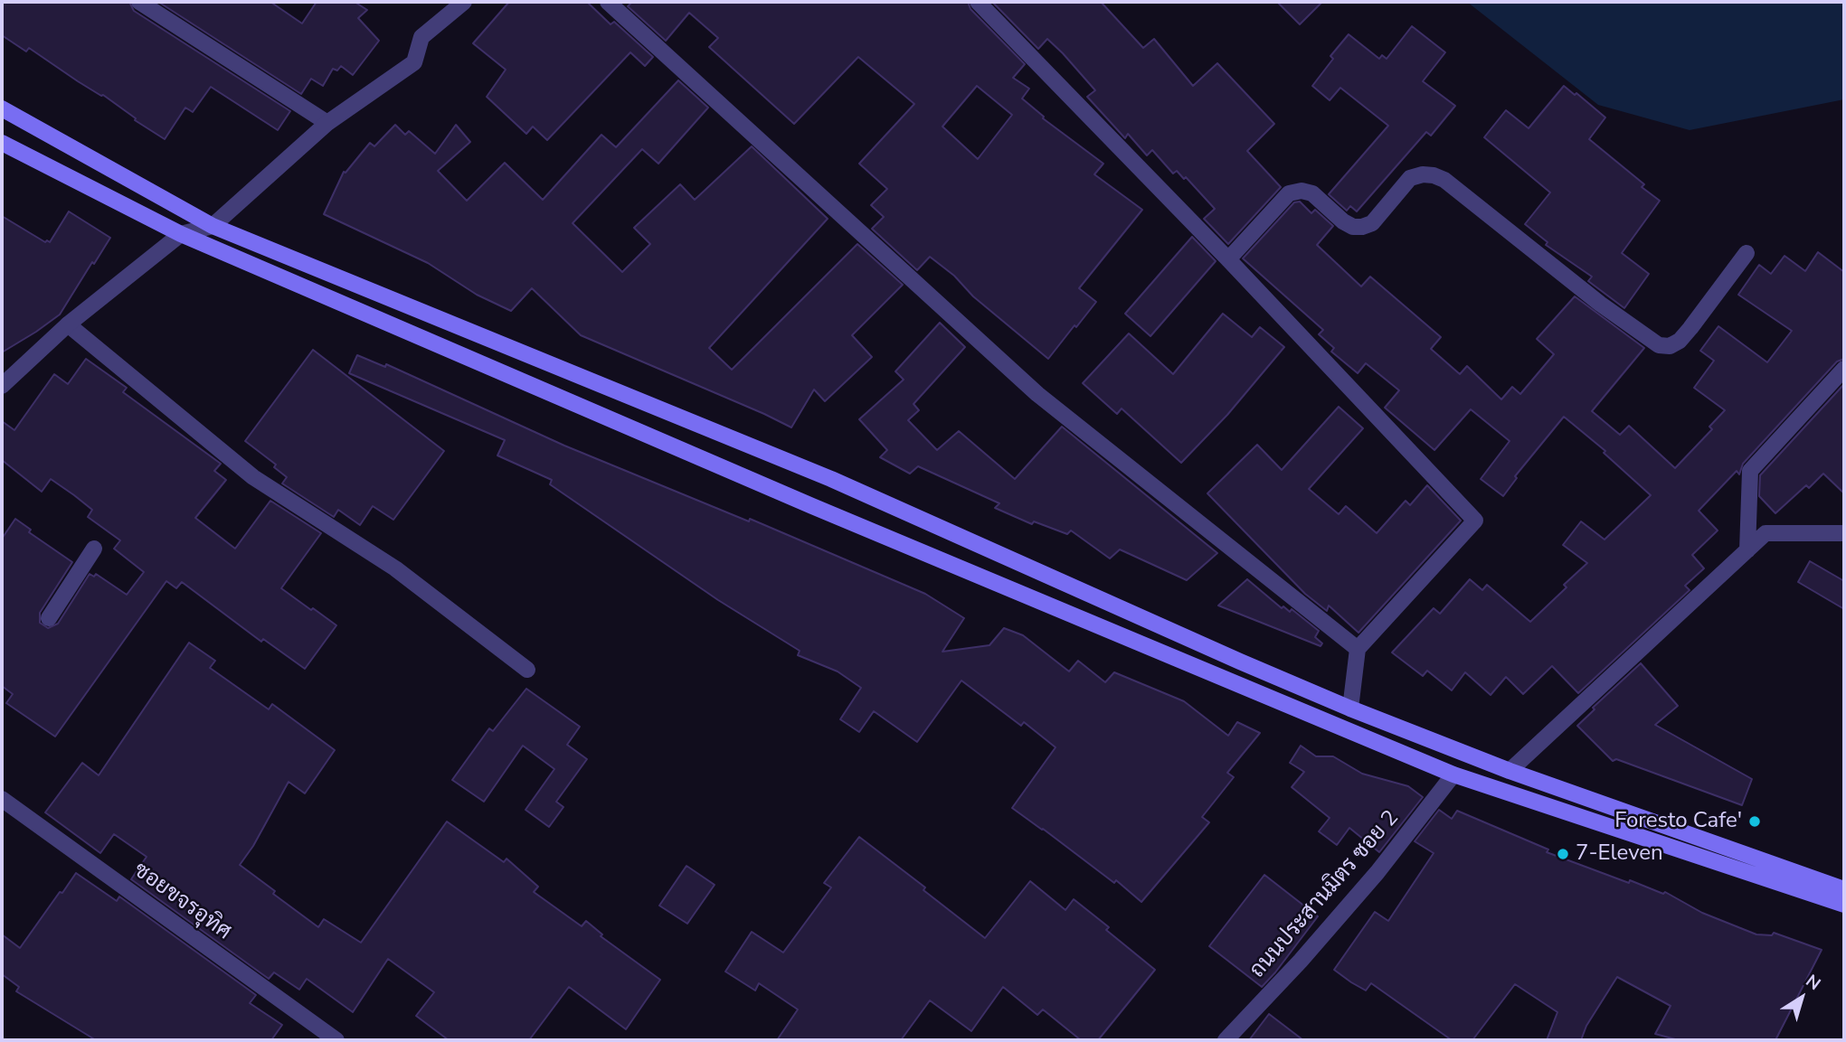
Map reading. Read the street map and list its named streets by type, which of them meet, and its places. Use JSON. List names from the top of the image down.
{
  "streets": {
    "street": ["ถนนประสานมิตร ซอย 2", "ซอยขจรอุทิศ"]
  },
  "places": ["Foresto Cafe'", "7-Eleven"],
  "north": "top right"
}
